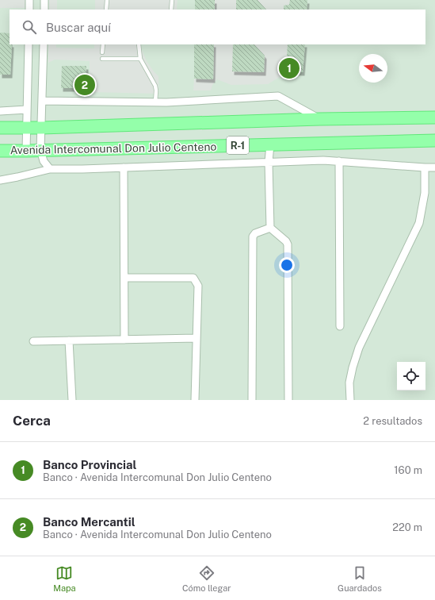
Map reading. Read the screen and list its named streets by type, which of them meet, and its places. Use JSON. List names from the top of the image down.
{
  "streets": {
    "main road": ["R-1", "Avenida Intercomunal Don Julio Centeno"]
  },
  "north": "left",
  "page": {
    "search": "Buscar aquí",
    "pins": ["1", "2"],
    "heading": ["Cerca", "2 resultados"],
    "list": [
      {
        "mark": "1",
        "name": "Banco Provincial",
        "note": "Banco · Avenida Intercomunal Don Julio Centeno",
        "value": "160 m"
      },
      {
        "mark": "2",
        "name": "Banco Mercantil",
        "note": "Banco · Avenida Intercomunal Don Julio Centeno",
        "value": "220 m"
      }
    ],
    "nav": ["Mapa", "Cómo llegar", "Guardados"]
  }
}
